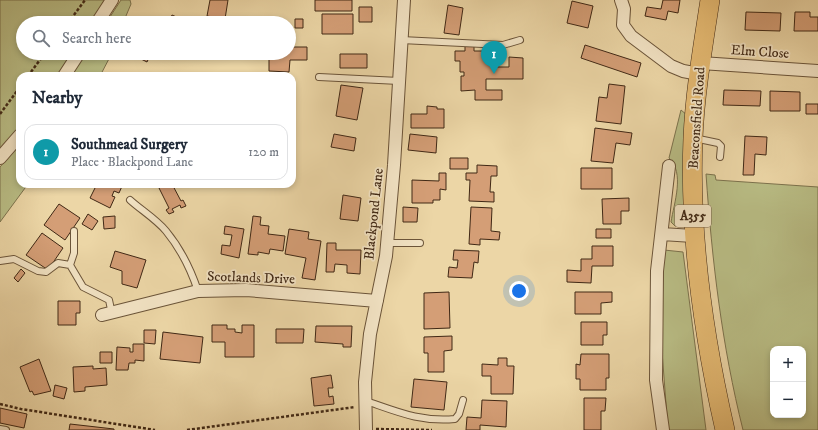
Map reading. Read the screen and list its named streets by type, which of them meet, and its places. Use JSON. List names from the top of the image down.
{
  "streets": {
    "main road": ["Beaconsfield Road", "A355"],
    "street": ["Elm Close", "Blackpond Lane", "Scotlands Drive"]
  },
  "crossings": [
    ["Elm Close", "Beaconsfield Road"],
    ["Blackpond Lane", "Scotlands Drive"]
  ],
  "page": {
    "search": "Search here",
    "pins": "1",
    "heading": "Nearby",
    "list": [
      {
        "mark": "1",
        "name": "Southmead Surgery",
        "note": "Place · Blackpond Lane",
        "value": "120 m"
      }
    ],
    "map_buttons": ["+", "−"]
  }
}
